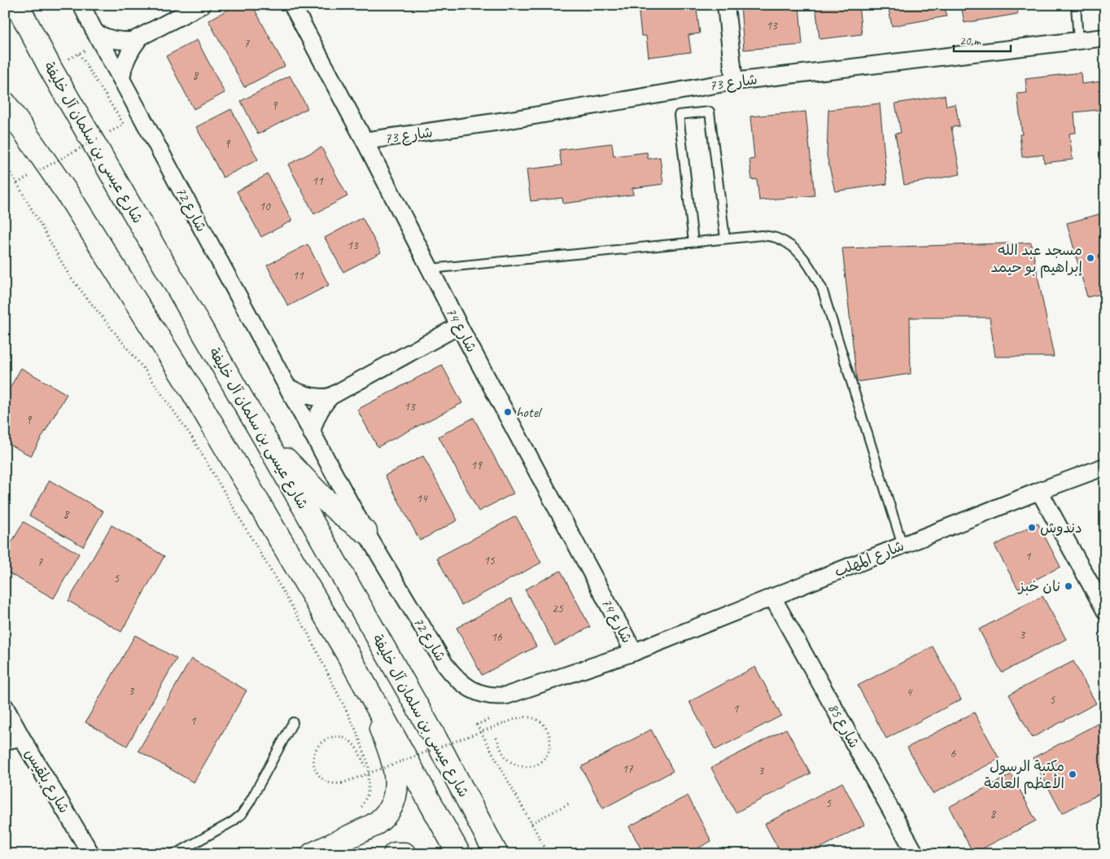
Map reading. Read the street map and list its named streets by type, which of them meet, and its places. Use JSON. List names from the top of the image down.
{
  "streets": {
    "main road": ["شارع عيسى بن سلمان آل خليفة"],
    "street": [
      "شارع 73",
      "شارع 72",
      "شارع 74",
      "شارع المهلب",
      "شارع 85",
      "شارع بلقيس"
    ]
  },
  "crossings": [
    ["شارع 73", "شارع 74"],
    ["شارع 72", "شارع 74"],
    ["شارع 72", "شارع المهلب"],
    ["شارع 74", "شارع المهلب"],
    ["شارع المهلب", "شارع 85"]
  ],
  "places": [
    "مسجد عبد الله إبراهيم بو حيمد",
    "hotel",
    "دندوش",
    "نان خبز",
    "مكتبة الرسول الأعظم العامة"
  ],
  "house_numbers": [
    "13",
    "7",
    "8",
    "9",
    "9",
    "11",
    "10",
    "13",
    "11",
    "13",
    "9",
    "19",
    "14",
    "8",
    "1",
    "15",
    "7",
    "5",
    "25",
    "3",
    "16",
    "3",
    "4",
    "5",
    "1",
    "1",
    "6",
    "17",
    "3",
    "5",
    "8"
  ],
  "scale_bar": "20 m"
}
